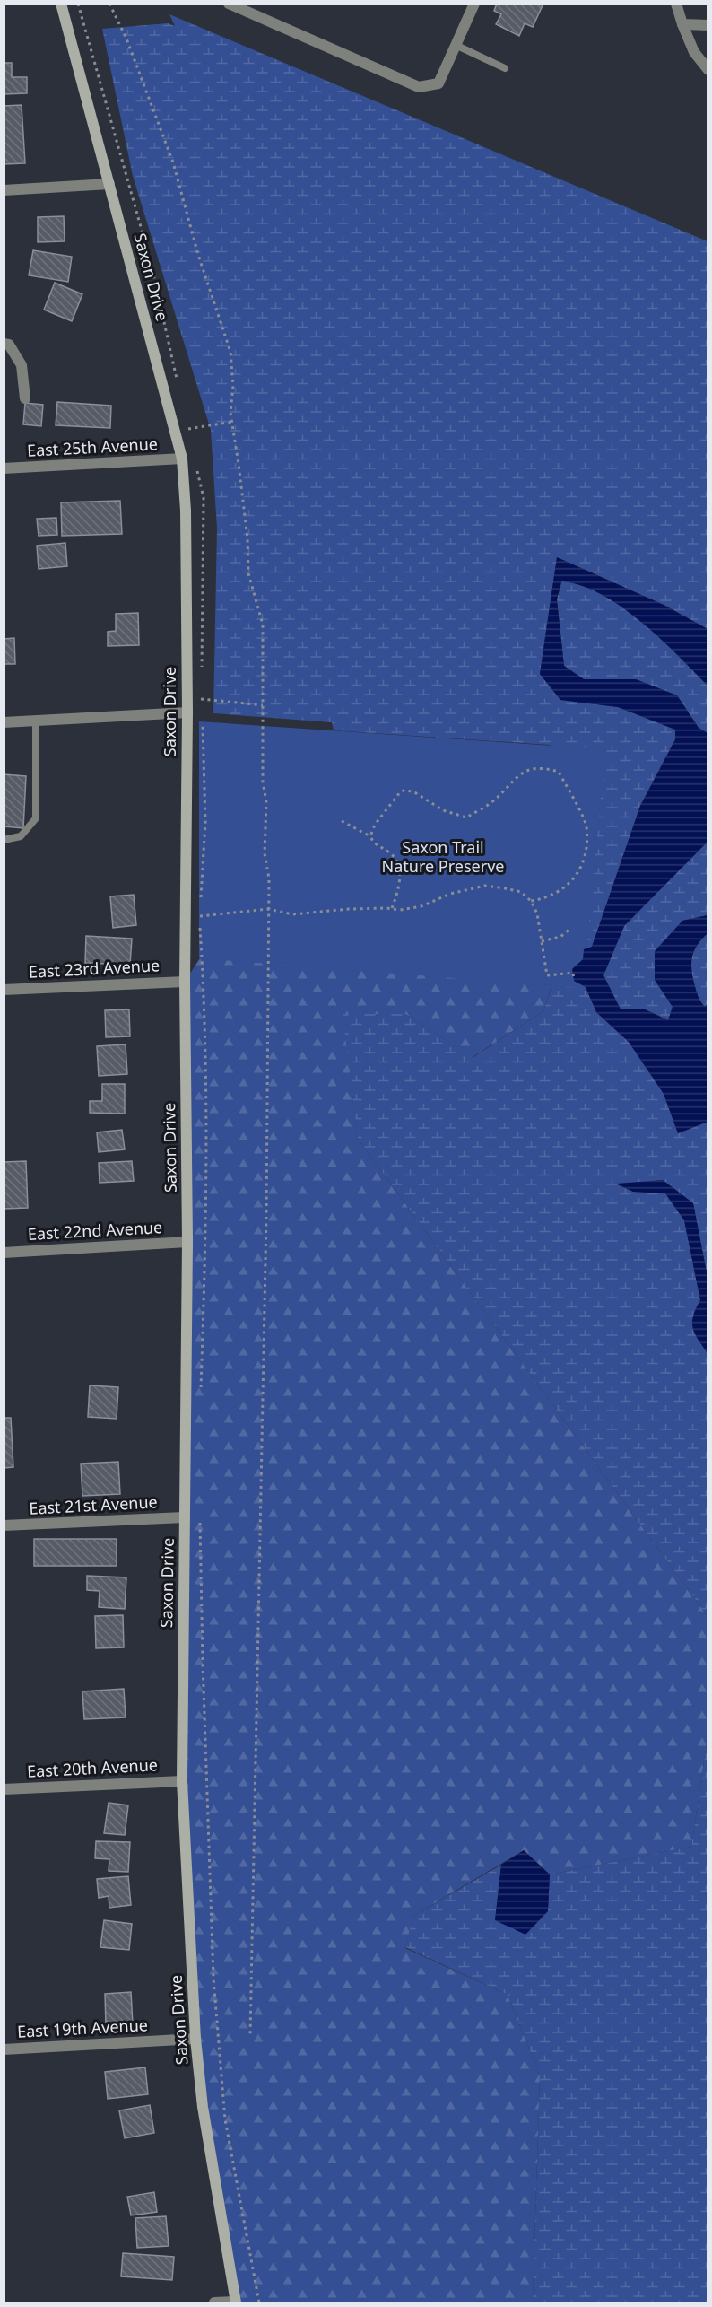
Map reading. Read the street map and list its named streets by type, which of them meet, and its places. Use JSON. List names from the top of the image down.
{
  "streets": {
    "street": [
      "Saxon Drive",
      "East 25th Avenue",
      "East 23rd Avenue",
      "East 22nd Avenue",
      "East 21st Avenue",
      "East 20th Avenue",
      "East 19th Avenue"
    ]
  },
  "crossings": [
    ["Saxon Drive", "East 25th Avenue"],
    ["Saxon Drive", "East 23rd Avenue"],
    ["Saxon Drive", "East 22nd Avenue"],
    ["Saxon Drive", "East 21st Avenue"],
    ["Saxon Drive", "East 20th Avenue"],
    ["Saxon Drive", "East 19th Avenue"]
  ],
  "parks": ["Saxon Trail Nature Preserve"]
}
